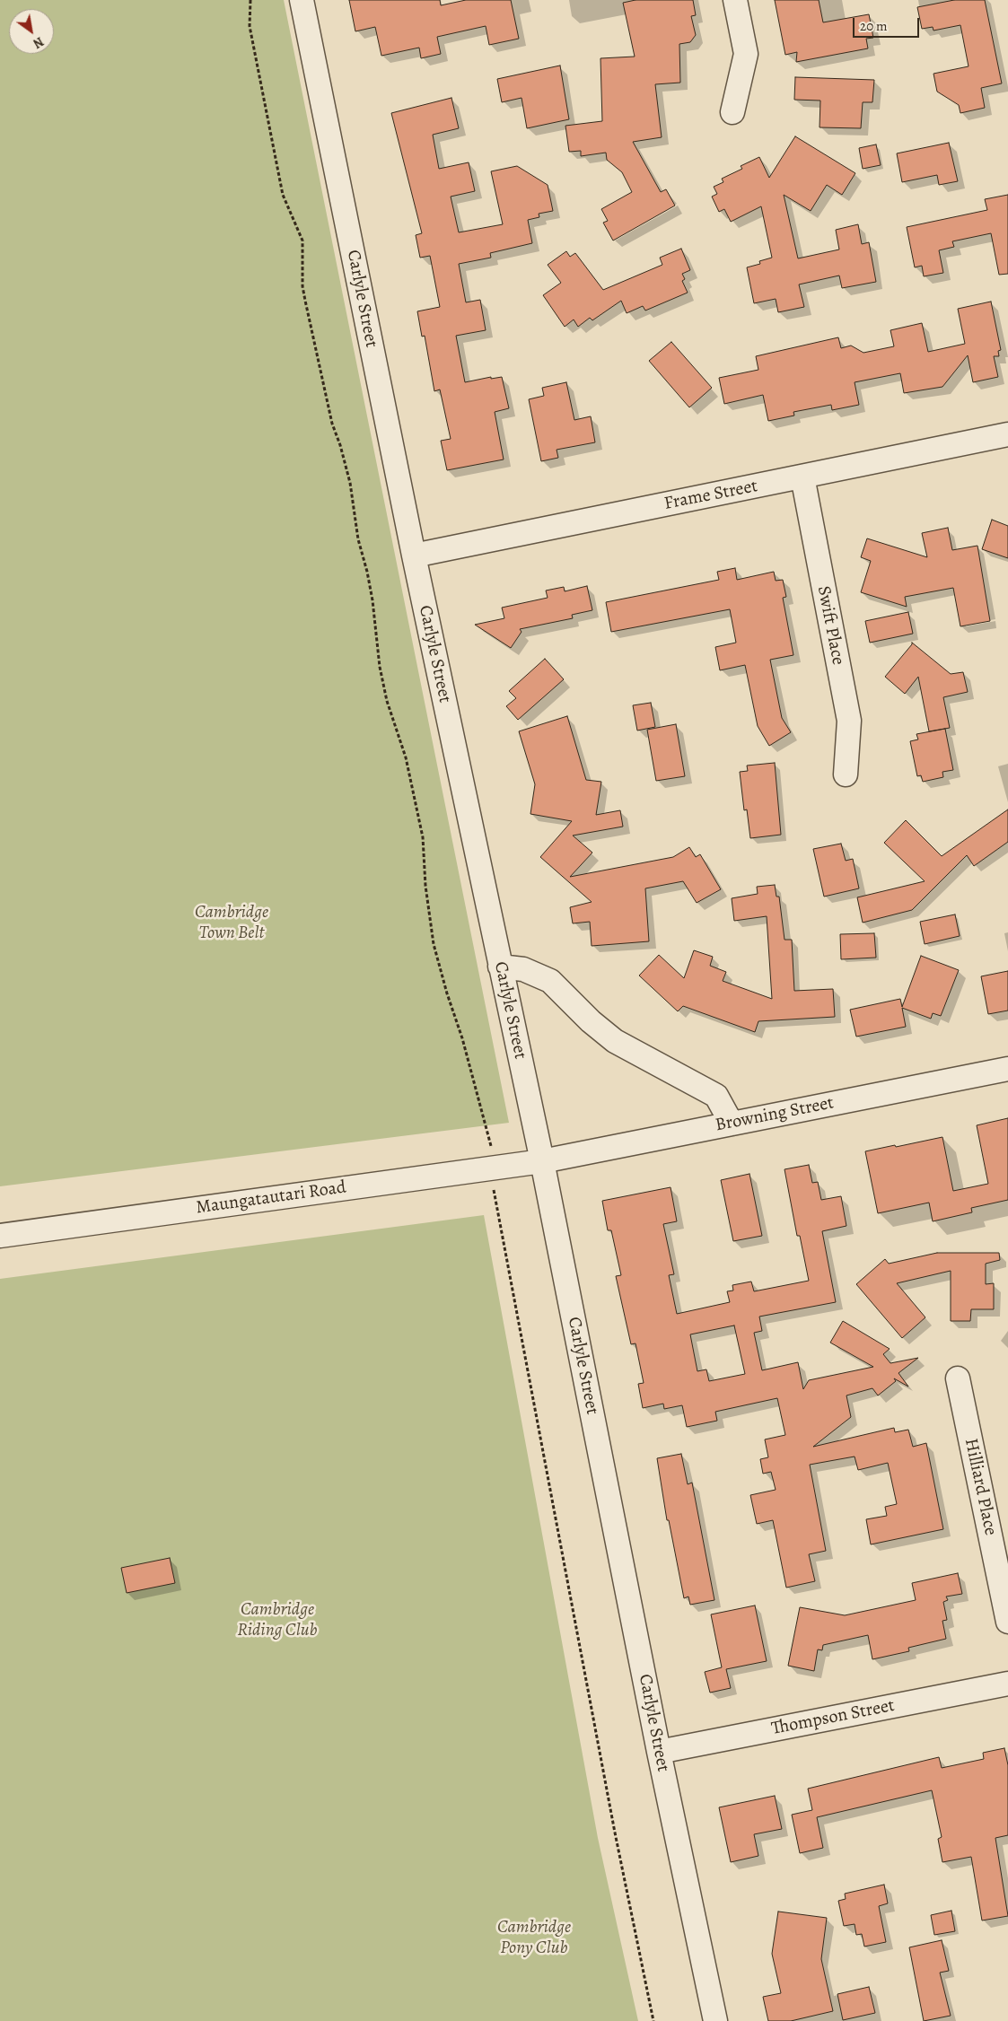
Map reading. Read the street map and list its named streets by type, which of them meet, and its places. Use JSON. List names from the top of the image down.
{
  "streets": {
    "street": [
      "Carlyle Street",
      "Frame Street",
      "Swift Place",
      "Browning Street",
      "Maungatautari Road",
      "Hilliard Place",
      "Thompson Street"
    ]
  },
  "crossings": [
    ["Carlyle Street", "Frame Street"],
    ["Carlyle Street", "Browning Street"],
    ["Carlyle Street", "Maungatautari Road"],
    ["Carlyle Street", "Thompson Street"],
    ["Frame Street", "Swift Place"],
    ["Browning Street", "Maungatautari Road"]
  ],
  "parks": ["Cambridge Town Belt", "Cambridge Riding Club", "Cambridge Pony Club"],
  "scale_bar": "20 m",
  "north": "bottom right"
}
